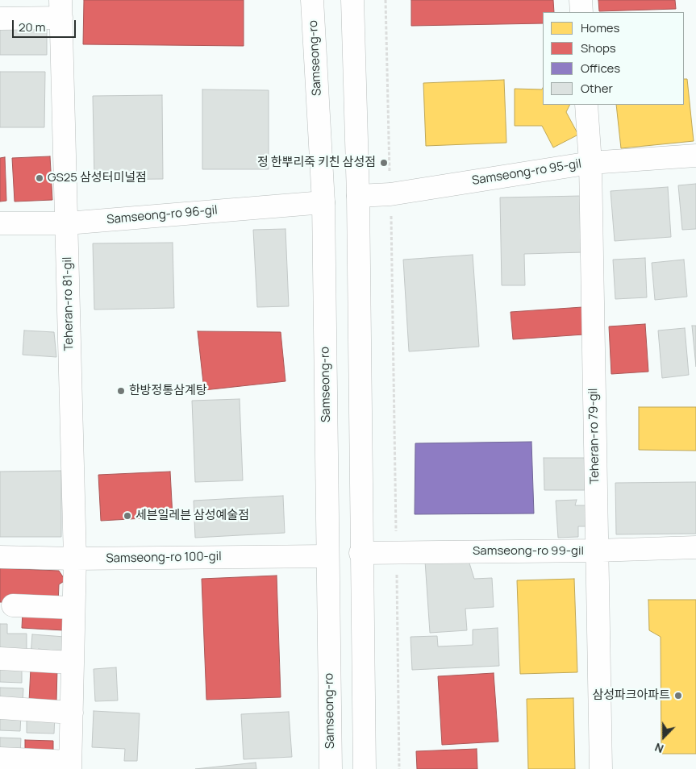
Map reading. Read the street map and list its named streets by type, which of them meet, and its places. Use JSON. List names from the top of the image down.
{
  "streets": {
    "street": [
      "Samseong-ro",
      "Samseong-ro 95-gil",
      "Samseong-ro 96-gil",
      "Teheran-ro 81-gil",
      "Teheran-ro 79-gil",
      "Samseong-ro 99-gil",
      "Samseong-ro 100-gil"
    ]
  },
  "crossings": [
    ["Samseong-ro", "Samseong-ro 96-gil"],
    ["Samseong-ro", "Samseong-ro 100-gil"],
    ["Samseong-ro 95-gil", "Teheran-ro 79-gil"],
    ["Samseong-ro 96-gil", "Teheran-ro 81-gil"],
    ["Teheran-ro 81-gil", "Samseong-ro 100-gil"],
    ["Teheran-ro 79-gil", "Samseong-ro 99-gil"]
  ],
  "places": [
    "정 한뿌리죽 키친 삼성점",
    "GS25 삼성터미널점",
    "한방정통삼계탕",
    "세븐일레븐 삼성예술점",
    "삼성파크아파트"
  ],
  "legend": [
    "Homes",
    "Shops",
    "Offices",
    "Other"
  ],
  "scale_bar": "20 m",
  "north": "bottom"
}
